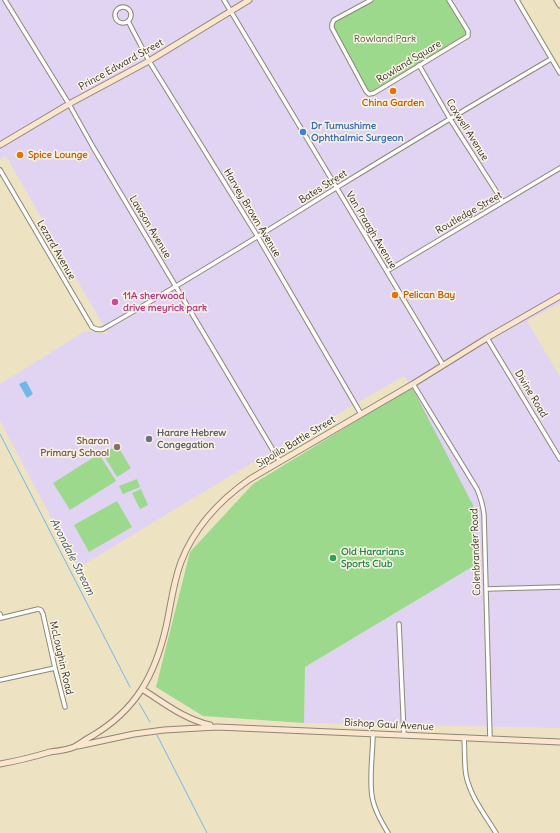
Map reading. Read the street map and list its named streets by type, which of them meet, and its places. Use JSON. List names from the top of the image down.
{
  "streets": {
    "main road": ["Prince Edward Street", "Sipolilo Battle Street", "Bishop Gaul Avenue"],
    "street": [
      "Rowland Square",
      "Coxwell Avenue",
      "Bates Street",
      "Harvey Brown Avenue",
      "Routledge Street",
      "Lawson Avenue",
      "Van Praagh Avenue",
      "Lezard Avenue",
      "Divine Road",
      "Colenbrander Road",
      "McLoughin Road"
    ]
  },
  "crossings": [
    ["Rowland Square", "Coxwell Avenue"],
    ["Prince Edward Street", "Harvey Brown Avenue"],
    ["Prince Edward Street", "Lawson Avenue"],
    ["Prince Edward Street", "Van Praagh Avenue"],
    ["Coxwell Avenue", "Bates Street"],
    ["Coxwell Avenue", "Routledge Street"],
    ["Bates Street", "Harvey Brown Avenue"],
    ["Bates Street", "Lawson Avenue"],
    ["Bates Street", "Van Praagh Avenue"],
    ["Bates Street", "Lezard Avenue"],
    ["Harvey Brown Avenue", "Sipolilo Battle Street"],
    ["Routledge Street", "Van Praagh Avenue"],
    ["Lawson Avenue", "Sipolilo Battle Street"],
    ["Van Praagh Avenue", "Sipolilo Battle Street"],
    ["Divine Road", "Sipolilo Battle Street"],
    ["Sipolilo Battle Street", "Colenbrander Road"],
    ["Colenbrander Road", "Bishop Gaul Avenue"]
  ],
  "water": ["Avondale Stream"],
  "parks": ["Rowland Park"],
  "places": [
    "China Garden",
    "Dr Tumushime Ophthalmic Surgeon",
    "Spice Lounge",
    "Pelican Bay",
    "11A sherwood drive meyrick park",
    "Harare Hebrew Congegation",
    "Sharon Primary School",
    "Old Hararians Sports Club"
  ]
}
